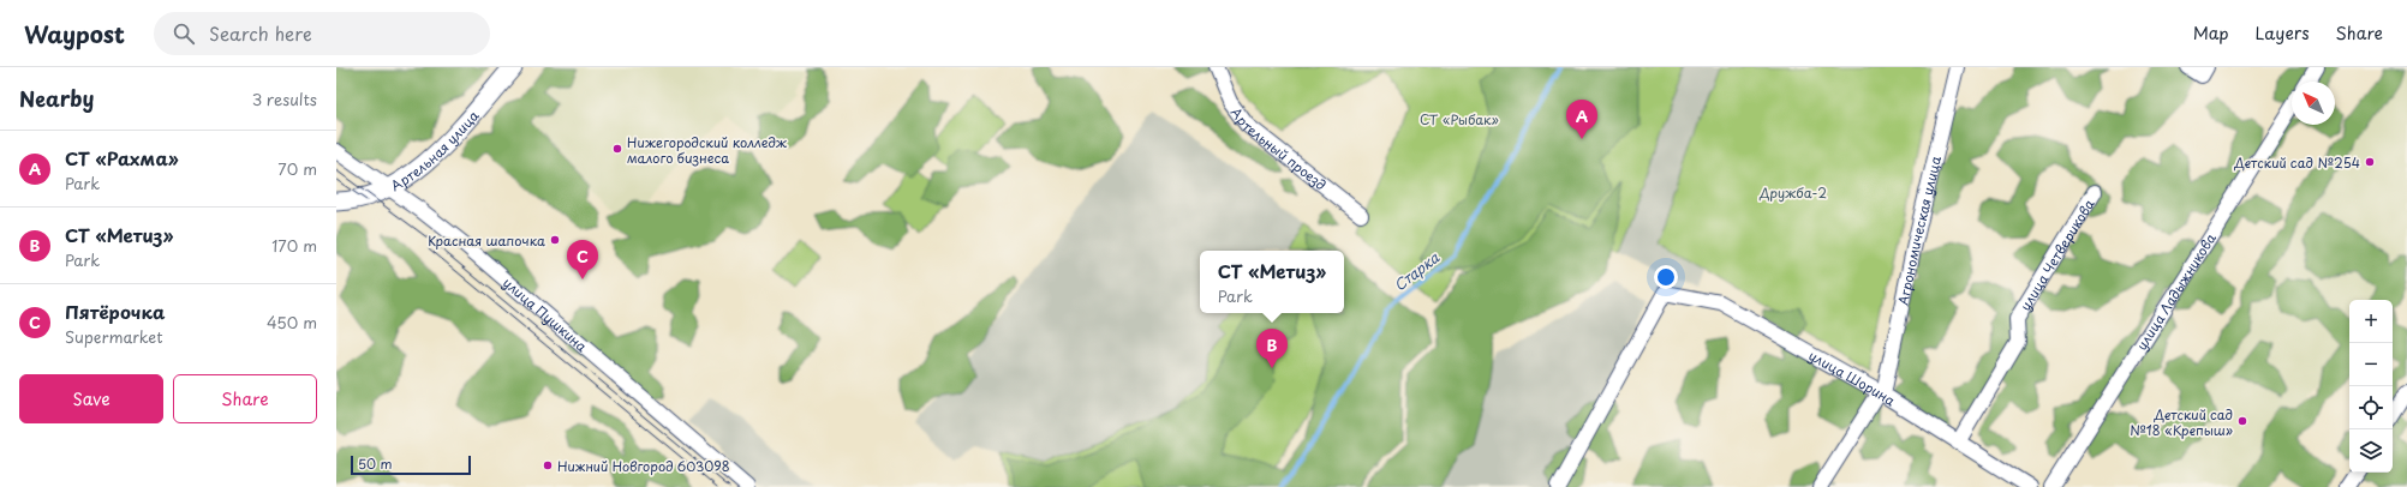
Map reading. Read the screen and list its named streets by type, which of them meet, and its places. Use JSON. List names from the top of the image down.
{
  "streets": {
    "street": [
      "Артельный проезд",
      "Артельная улица",
      "Агрономическая улица",
      "улица Четверикова",
      "улица Ладыжникова",
      "улица Пушкина",
      "улица Шорина"
    ]
  },
  "crossings": [
    ["Артельная улица", "улица Пушкина"],
    ["Агрономическая улица", "улица Шорина"],
    ["улица Четверикова", "улица Шорина"]
  ],
  "water": ["Старка"],
  "parks": ["СТ «Рыбак»", "Дружба-2"],
  "places": [
    "Нижегородский колледж малого бизнеса",
    "Детский сад №254",
    "Красная шапочка",
    "Детский сад №18 «Крепыш»",
    "Нижний Новгород 603098"
  ],
  "scale_bar": "50 m",
  "north": "top left",
  "page": {
    "header": "Waypost",
    "search": "Search here",
    "nav": ["Map", "Layers", "Share"],
    "heading": ["Nearby", "3 results"],
    "pins": ["A", "C", "B"],
    "list": [
      {
        "mark": "A",
        "name": "СТ «Рахма»",
        "note": "Park",
        "value": "70 m"
      },
      {
        "mark": "B",
        "name": "СТ «Метиз»",
        "note": "Park",
        "value": "170 m"
      },
      {
        "mark": "C",
        "name": "Пятёрочка",
        "note": "Supermarket",
        "value": "450 m"
      }
    ],
    "popup": ["СТ «Метиз»", "Park"],
    "map_buttons": ["+", "−"],
    "buttons": ["Save", "Share"],
    "scale": "50 m"
  }
}
